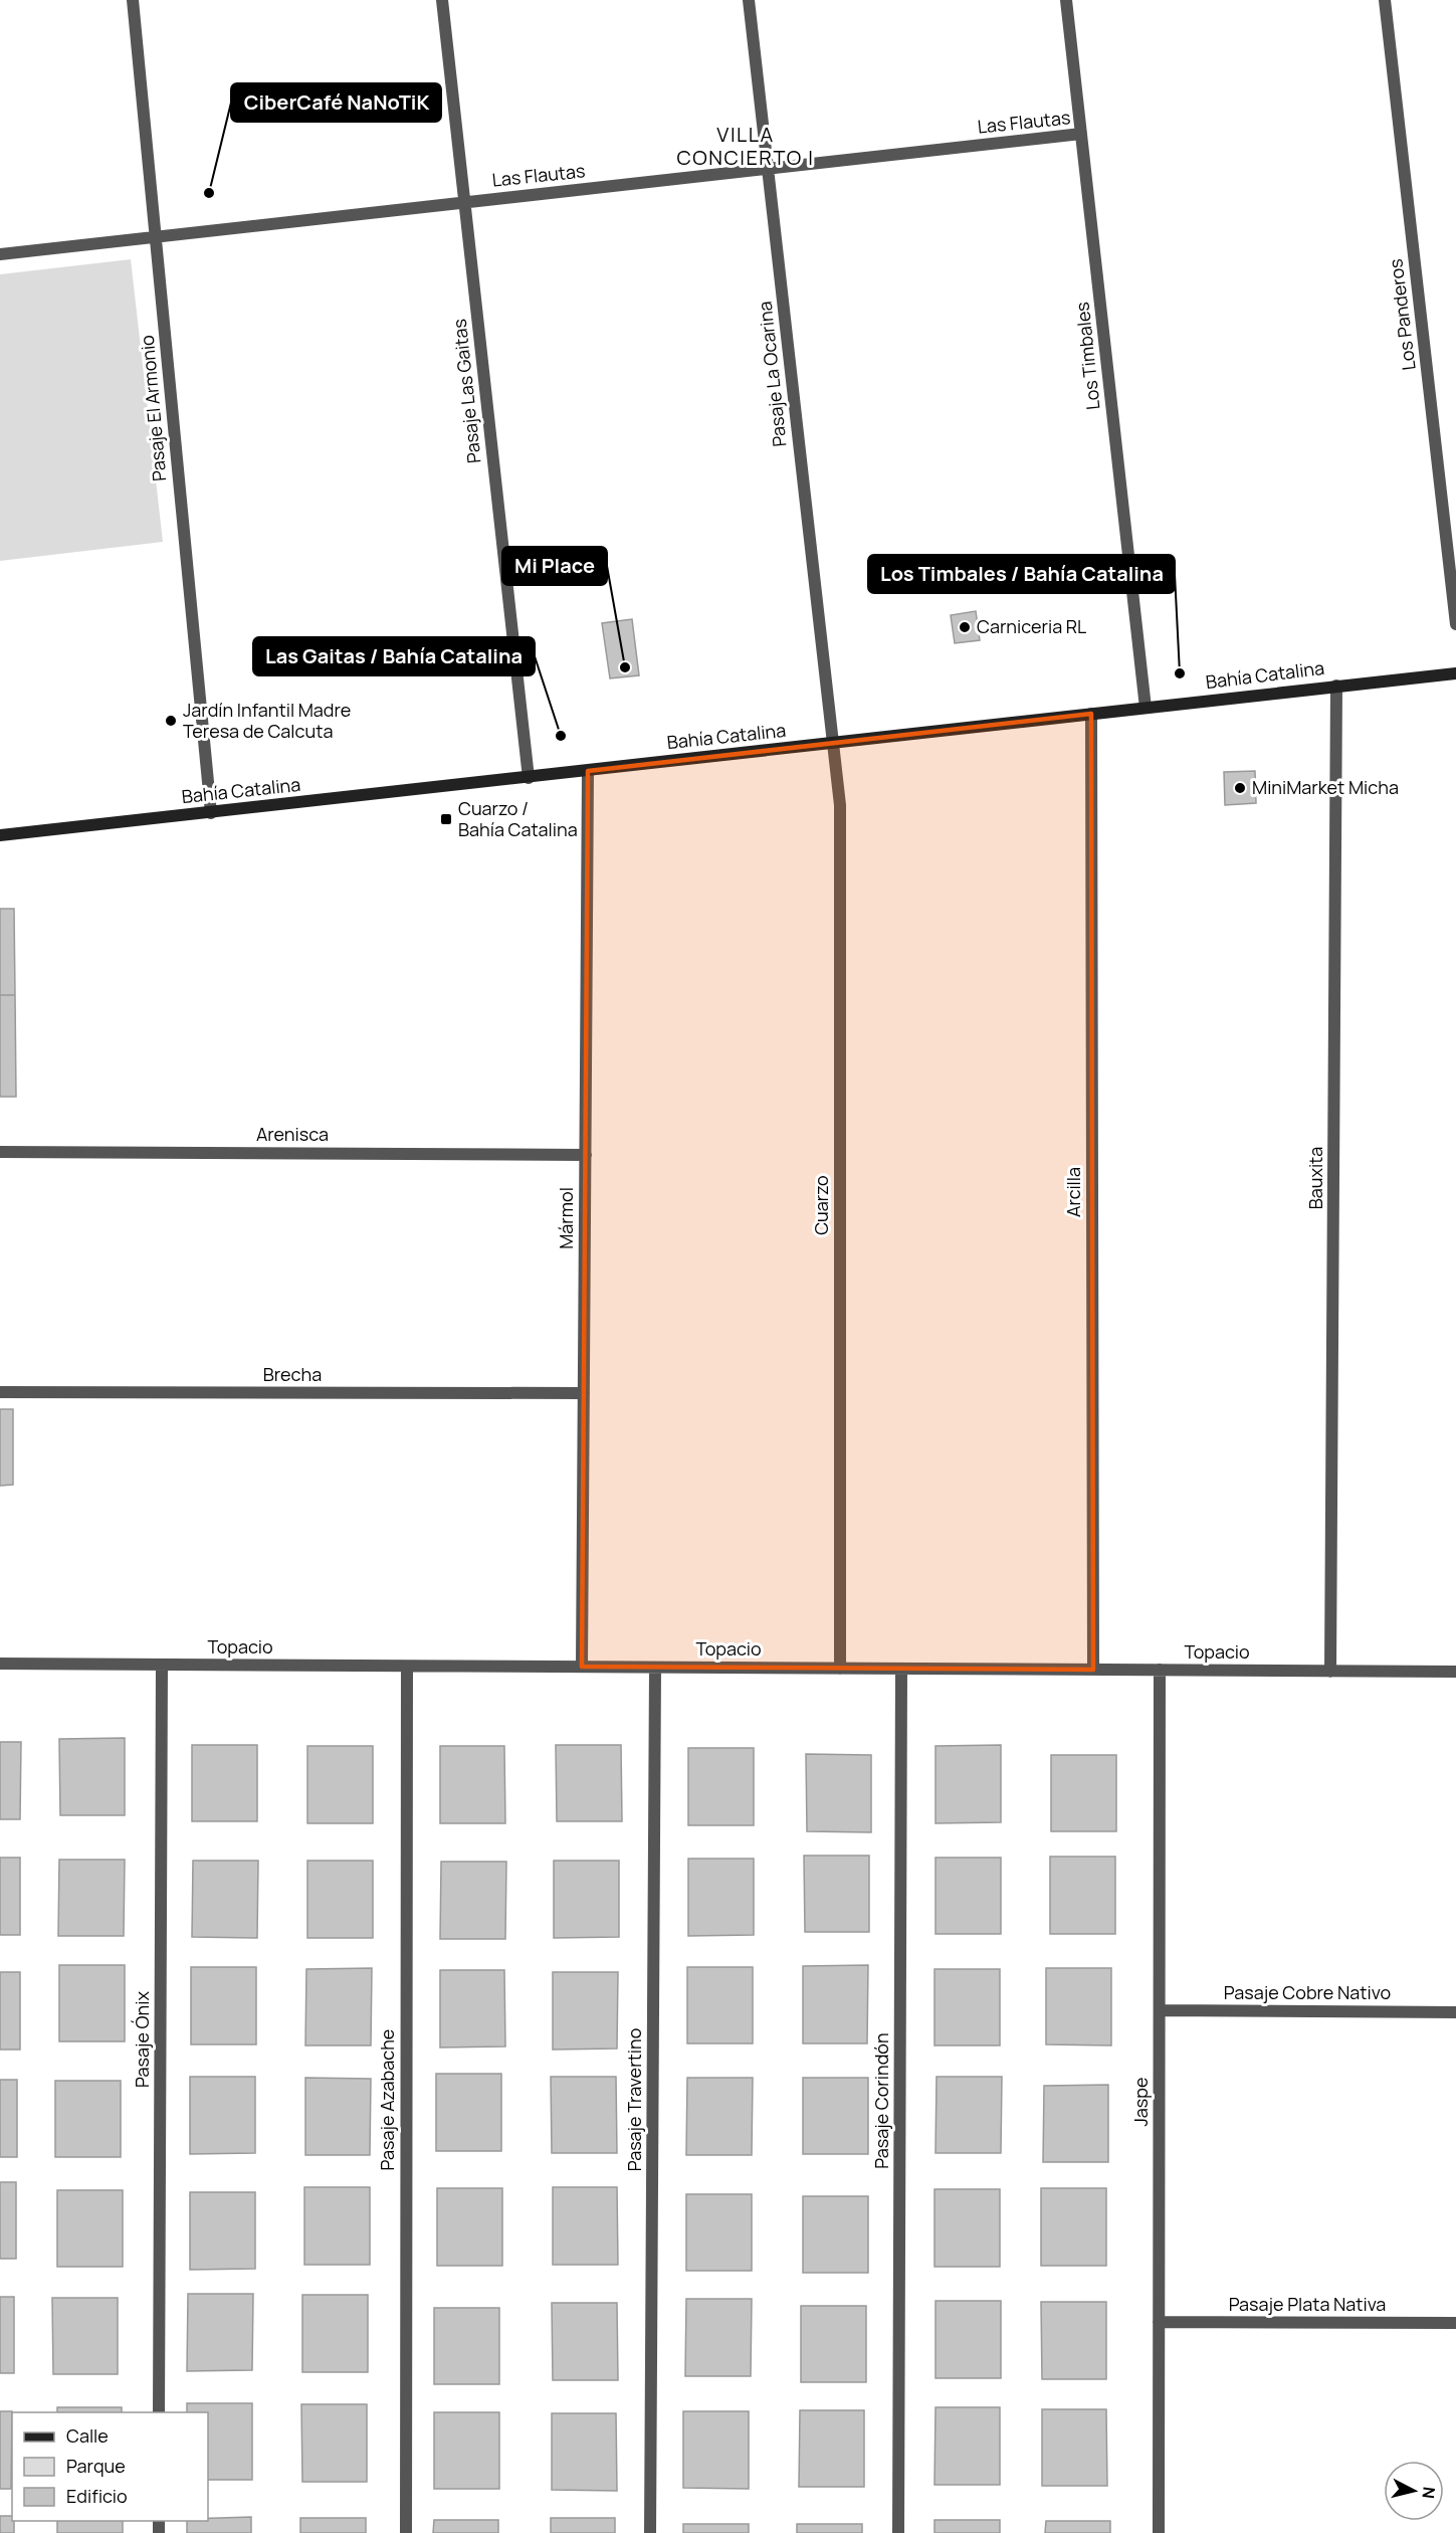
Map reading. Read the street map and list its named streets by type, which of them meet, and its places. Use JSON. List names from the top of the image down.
{
  "streets": {
    "street": [
      "Las Flautas",
      "Los Panderos",
      "Los Timbales",
      "Pasaje La Ocarina",
      "Pasaje Las Gaitas",
      "Pasaje El Armonio",
      "Bahía Catalina",
      "Arenisca",
      "Bauxita",
      "Arcilla",
      "Cuarzo",
      "Mármol",
      "Brecha",
      "Topacio",
      "Pasaje Cobre Nativo",
      "Pasaje Ónix",
      "Pasaje Azabache",
      "Pasaje Travertino",
      "Pasaje Corindón",
      "Jaspe",
      "Pasaje Plata Nativa"
    ]
  },
  "crossings": [
    ["Las Flautas", "Los Timbales"],
    ["Las Flautas", "Pasaje La Ocarina"],
    ["Las Flautas", "Pasaje Las Gaitas"],
    ["Las Flautas", "Pasaje El Armonio"],
    ["Los Timbales", "Bahía Catalina"],
    ["Pasaje La Ocarina", "Bahía Catalina"],
    ["Pasaje La Ocarina", "Cuarzo"],
    ["Pasaje Las Gaitas", "Bahía Catalina"],
    ["Pasaje El Armonio", "Bahía Catalina"],
    ["Bahía Catalina", "Bauxita"],
    ["Bahía Catalina", "Arcilla"],
    ["Bahía Catalina", "Cuarzo"],
    ["Bahía Catalina", "Mármol"],
    ["Arenisca", "Mármol"],
    ["Bauxita", "Topacio"],
    ["Arcilla", "Topacio"],
    ["Cuarzo", "Topacio"],
    ["Mármol", "Brecha"],
    ["Mármol", "Topacio"],
    ["Topacio", "Pasaje Ónix"],
    ["Topacio", "Pasaje Azabache"],
    ["Topacio", "Pasaje Travertino"],
    ["Topacio", "Pasaje Corindón"],
    ["Topacio", "Jaspe"],
    ["Pasaje Cobre Nativo", "Jaspe"],
    ["Jaspe", "Pasaje Plata Nativa"]
  ],
  "districts": ["VILLA CONCIERTO I"],
  "places": {
    "other": [
      "CiberCafé NaNoTiK",
      "Carniceria RL",
      "Mi Place",
      "Los Timbales / Bahía Catalina",
      "Jardín Infantil Madre Teresa de Calcuta",
      "Las Gaitas / Bahía Catalina",
      "MiniMarket Micha"
    ],
    "transit": ["Cuarzo / Bahía Catalina"]
  },
  "legend": ["Calle", "Parque", "Edificio"],
  "north": "right"
}
